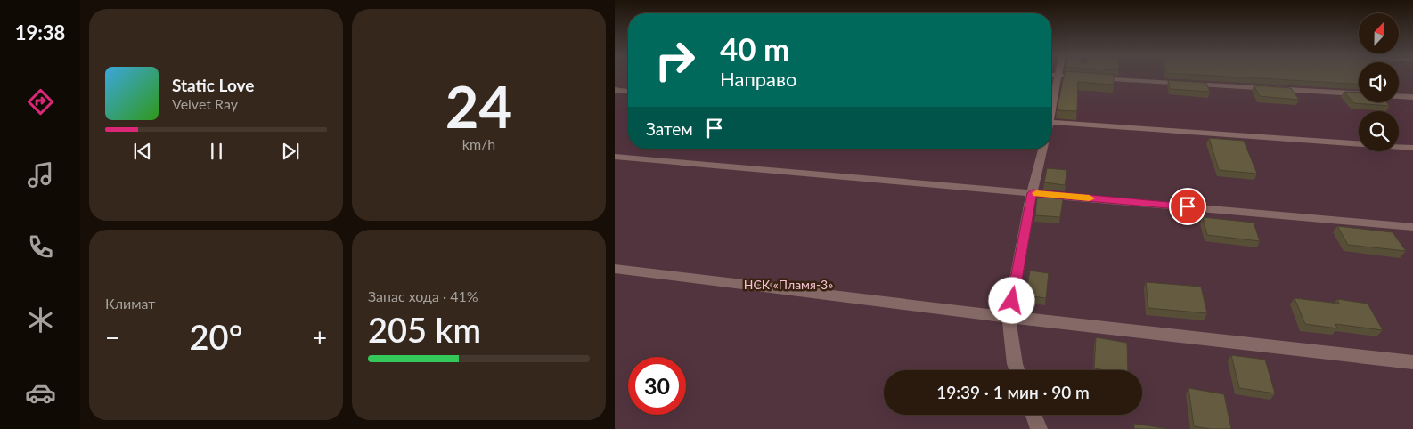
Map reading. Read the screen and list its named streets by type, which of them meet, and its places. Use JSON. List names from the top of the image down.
{
  "parks": ["НСК «Пламя-3»"],
  "north": "top",
  "page": {
    "tabs": "19:38",
    "tile": [
      ["24", "km/h"],
      "Климат",
      ["Запас хода · 41%", "205 km"]
    ],
    "turn": ["40 m", "Направо"],
    "song": ["Static Love", "Velvet Ray"],
    "then": "Затем",
    "heat": ["−", "20°", "+"],
    "limit": "30",
    "trip": "19:39 · 1 мин · 90 m"
  }
}
